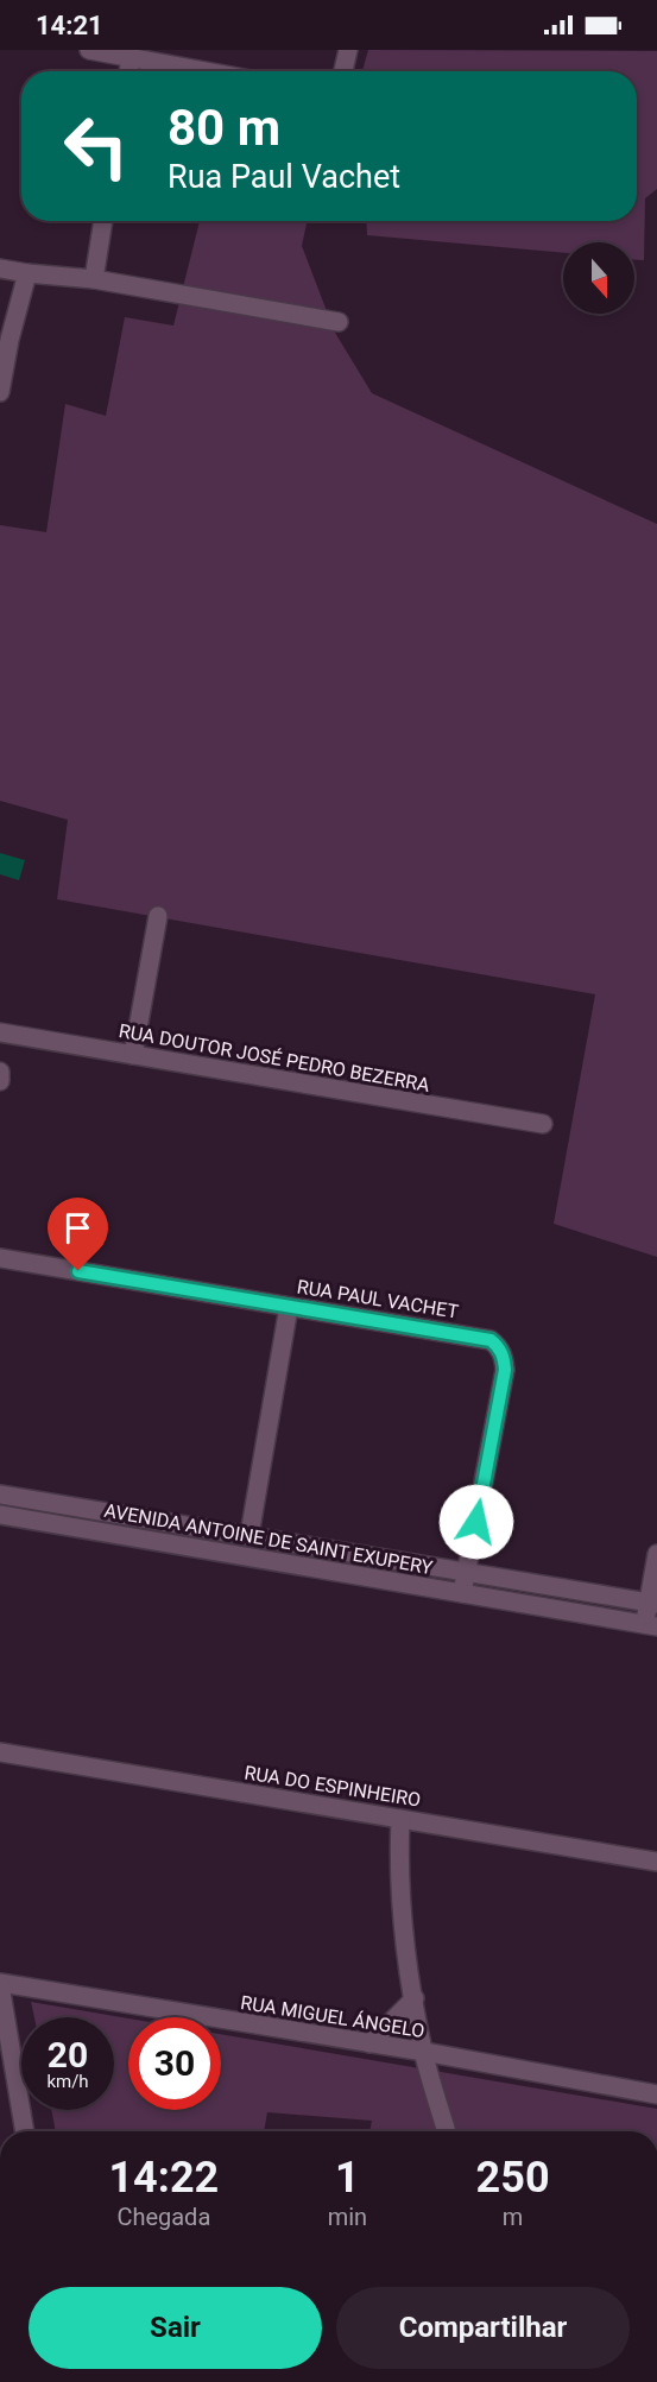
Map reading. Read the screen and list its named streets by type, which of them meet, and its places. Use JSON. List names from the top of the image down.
{
  "streets": {
    "street": [
      "RUA DOUTOR JOSÉ PEDRO BEZERRA",
      "RUA PAUL VACHET",
      "AVENIDA ANTOINE DE SAINT EXUPERY",
      "RUA DO ESPINHEIRO",
      "RUA MIGUEL ÁNGELO"
    ]
  },
  "crossings": [
    ["RUA PAUL VACHET", "AVENIDA ANTOINE DE SAINT EXUPERY"]
  ],
  "north": "bottom",
  "page": {
    "status": "14:21",
    "turn": ["80 m", "Rua Paul Vachet"],
    "speed": "20 km/h",
    "limit": "30",
    "eta": [
      "14:22",
      "Chegada",
      "1",
      "min",
      "250",
      "m"
    ],
    "buttons": ["Sair", "Compartilhar"]
  }
}
